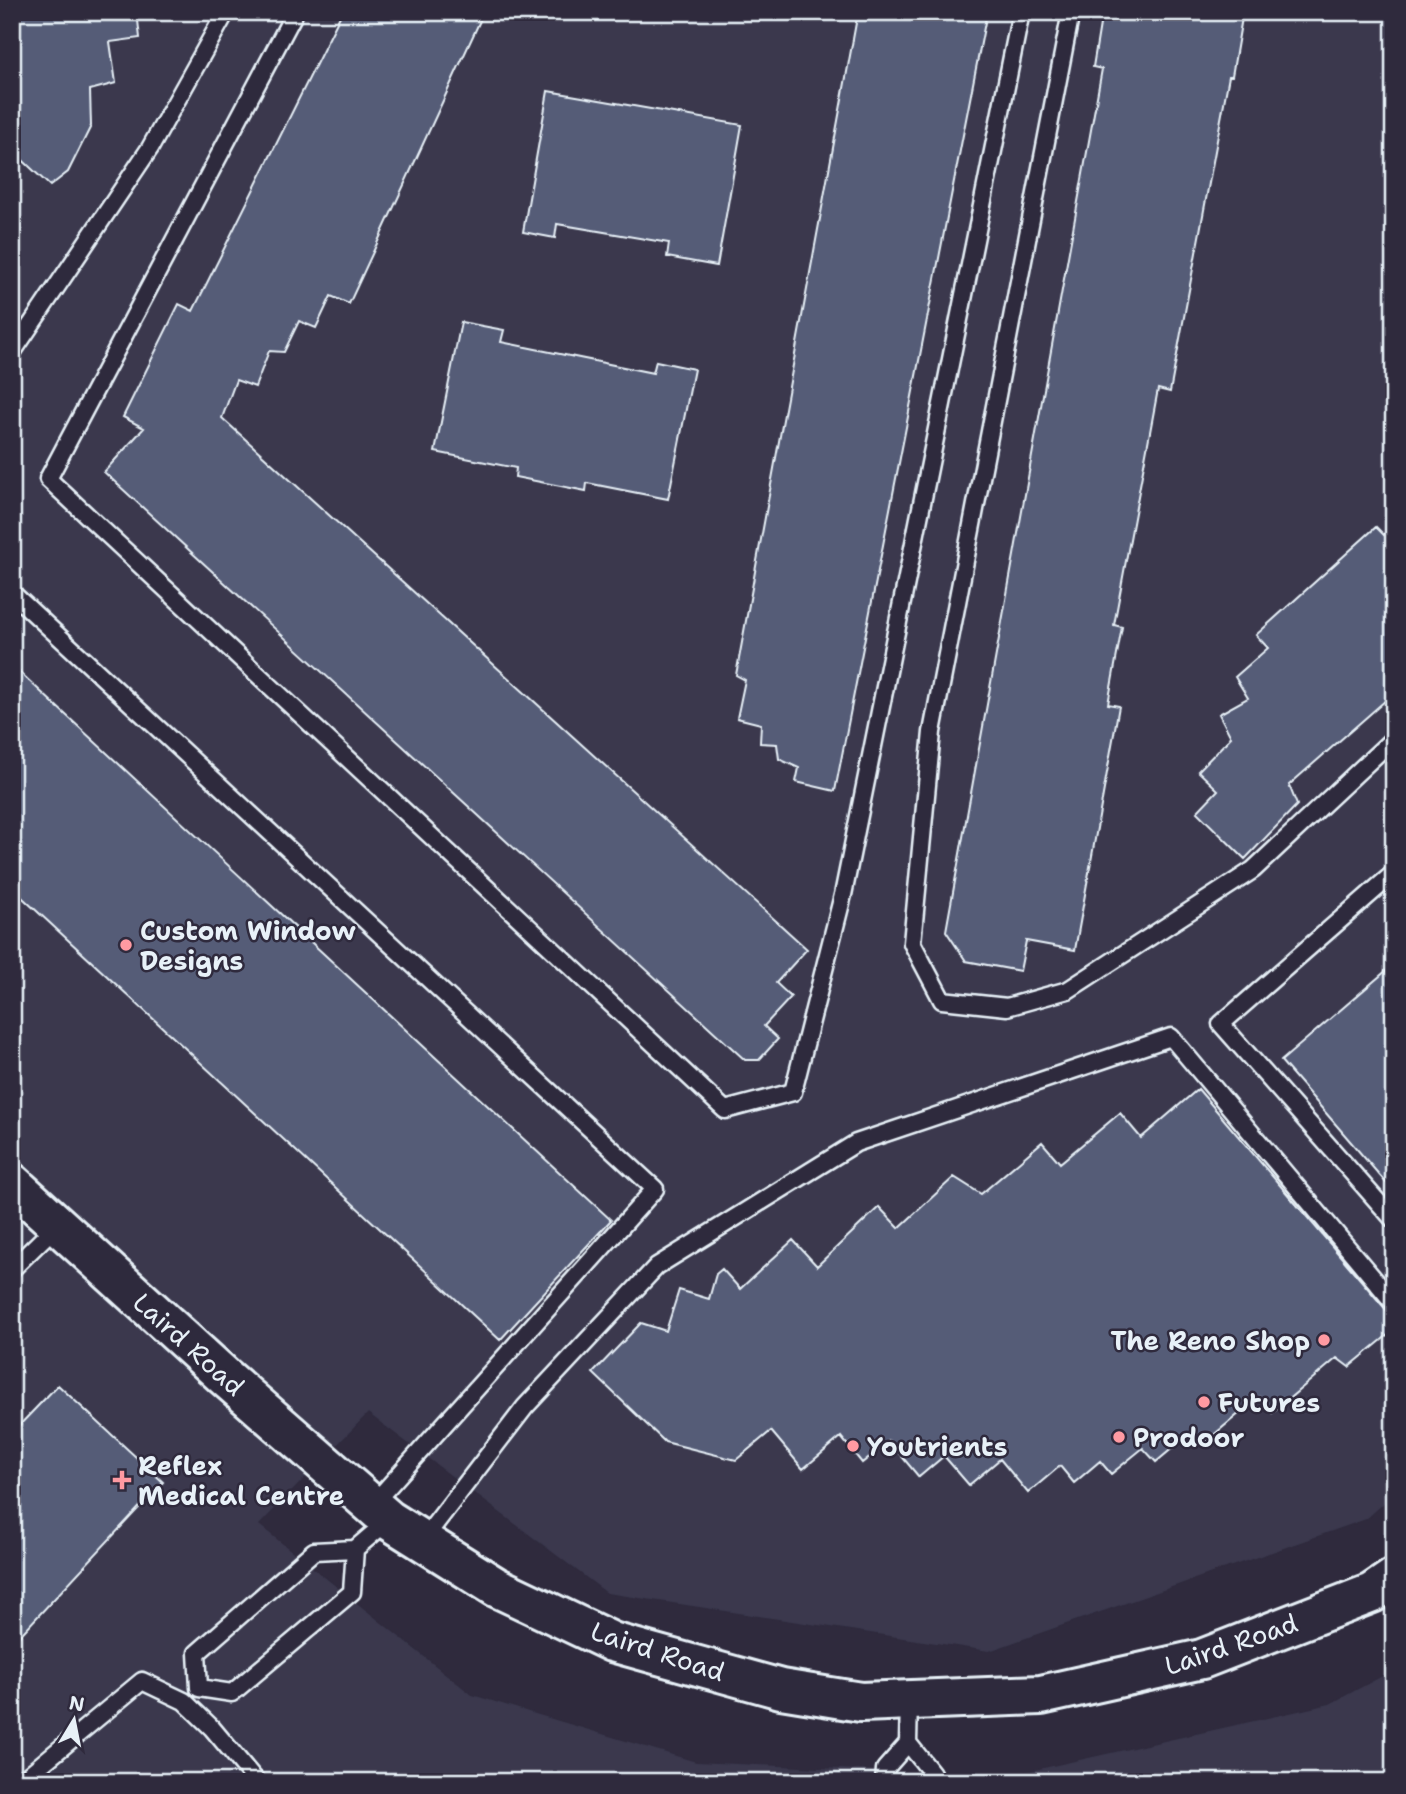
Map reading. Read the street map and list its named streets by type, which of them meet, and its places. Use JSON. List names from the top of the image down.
{
  "streets": {
    "street": ["Laird Road"]
  },
  "places": {
    "other": [
      "Custom Window Designs",
      "The Reno Shop",
      "Futures",
      "Prodoor",
      "Youtrients"
    ],
    "health": ["Reflex Medical Centre"]
  },
  "north": "top"
}
